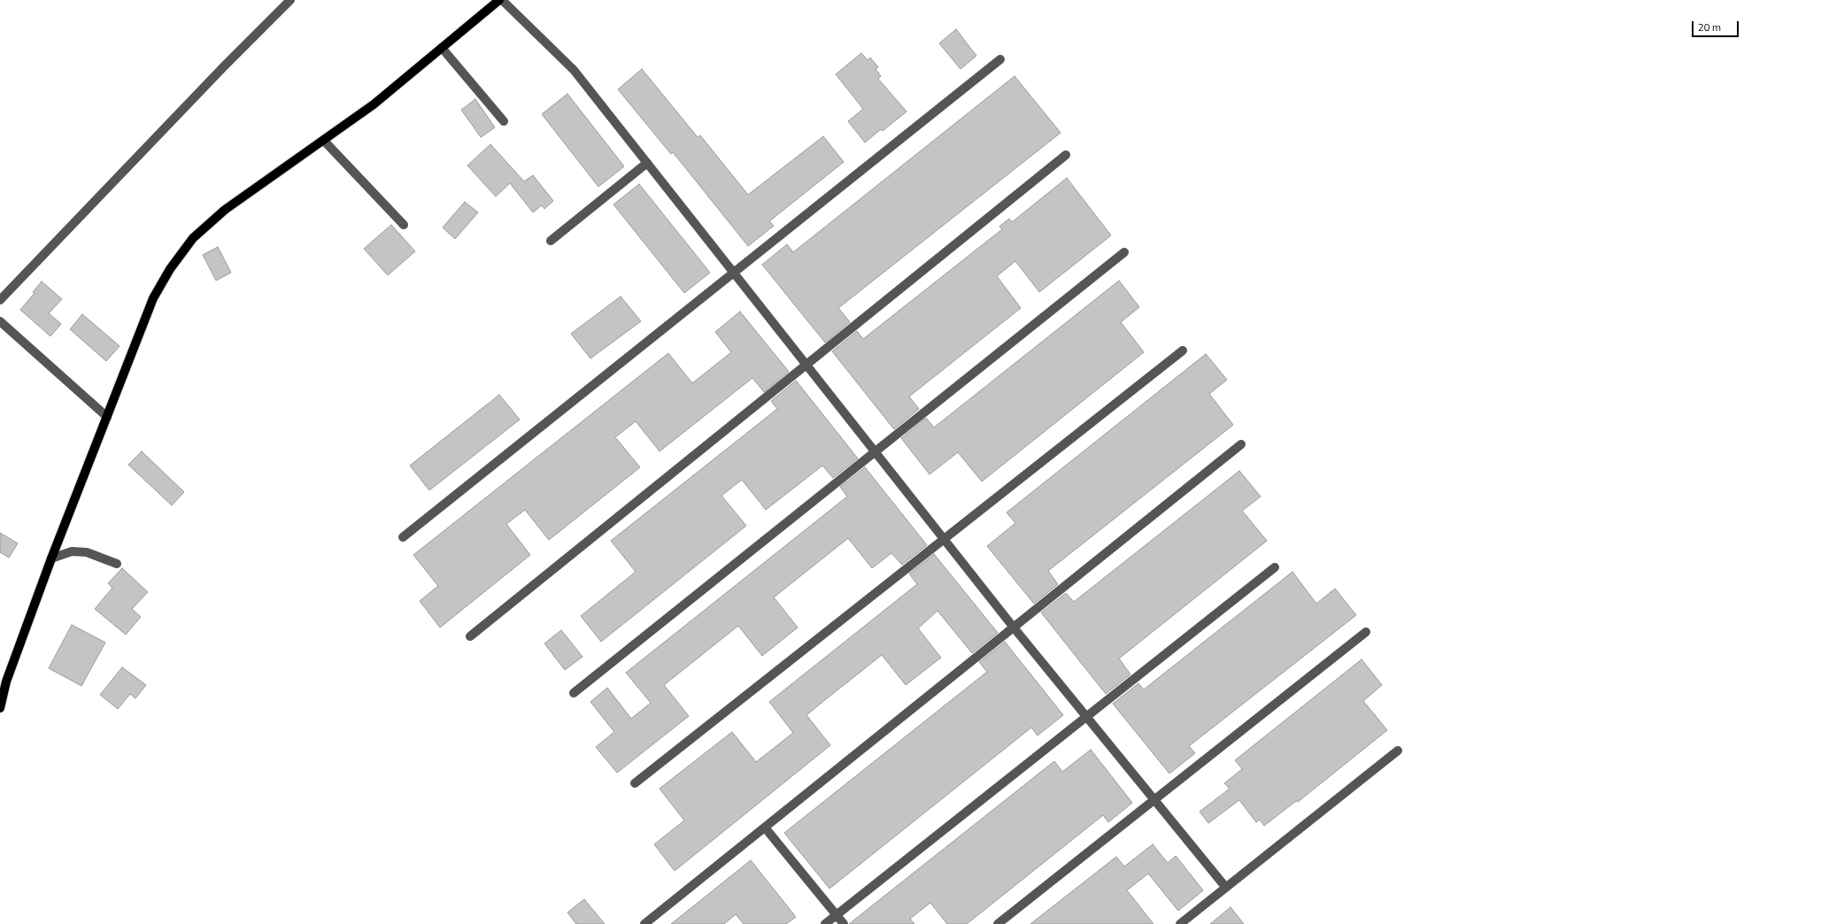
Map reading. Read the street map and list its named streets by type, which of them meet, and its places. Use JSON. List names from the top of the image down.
{
  "scale_bar": "20 m"
}
